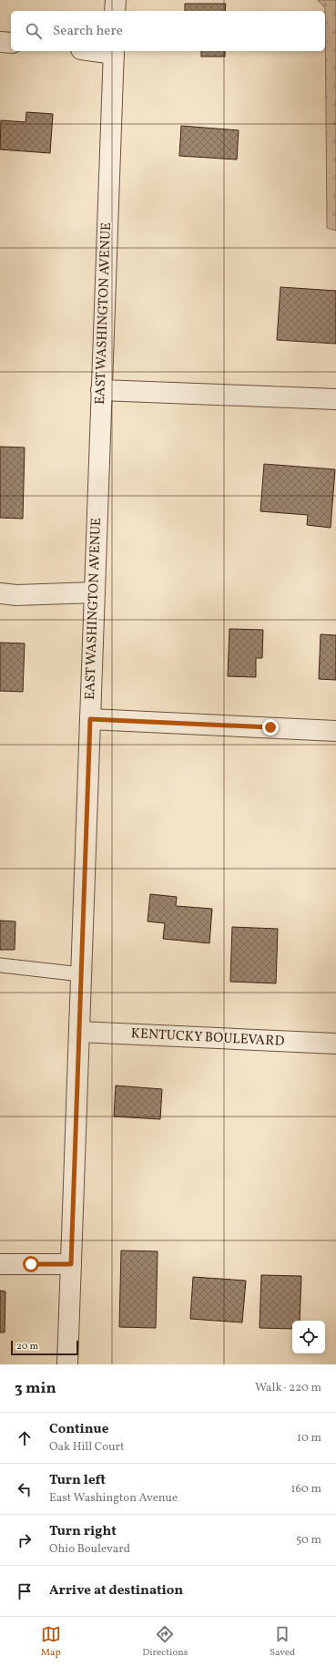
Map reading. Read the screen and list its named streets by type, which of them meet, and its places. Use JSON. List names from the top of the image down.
{
  "streets": {
    "street": ["EAST WASHINGTON AVENUE", "KENTUCKY BOULEVARD"]
  },
  "crossings": [
    ["EAST WASHINGTON AVENUE", "KENTUCKY BOULEVARD"]
  ],
  "scale_bar": "20 m",
  "page": {
    "search": "Search here",
    "scale": "20 m",
    "heading": ["3 min", "Walk · 220 m"],
    "list": [
      ["Continue", "Oak Hill Court", "10 m"],
      ["Turn left", "East Washington Avenue", "160 m"],
      ["Turn right", "Ohio Boulevard", "50 m"],
      "Arrive at destination"
    ],
    "nav": ["Map", "Directions", "Saved"]
  }
}
